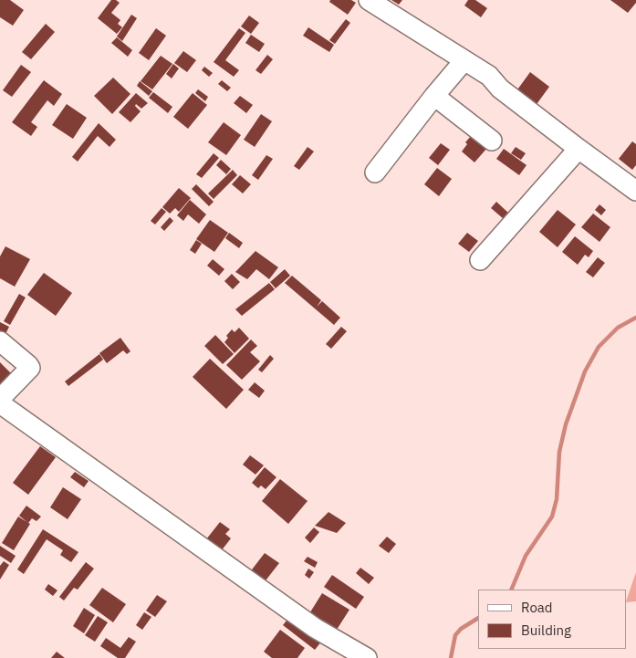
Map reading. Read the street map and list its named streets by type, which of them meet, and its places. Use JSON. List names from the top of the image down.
{
  "legend": ["Road", "Building"]
}
